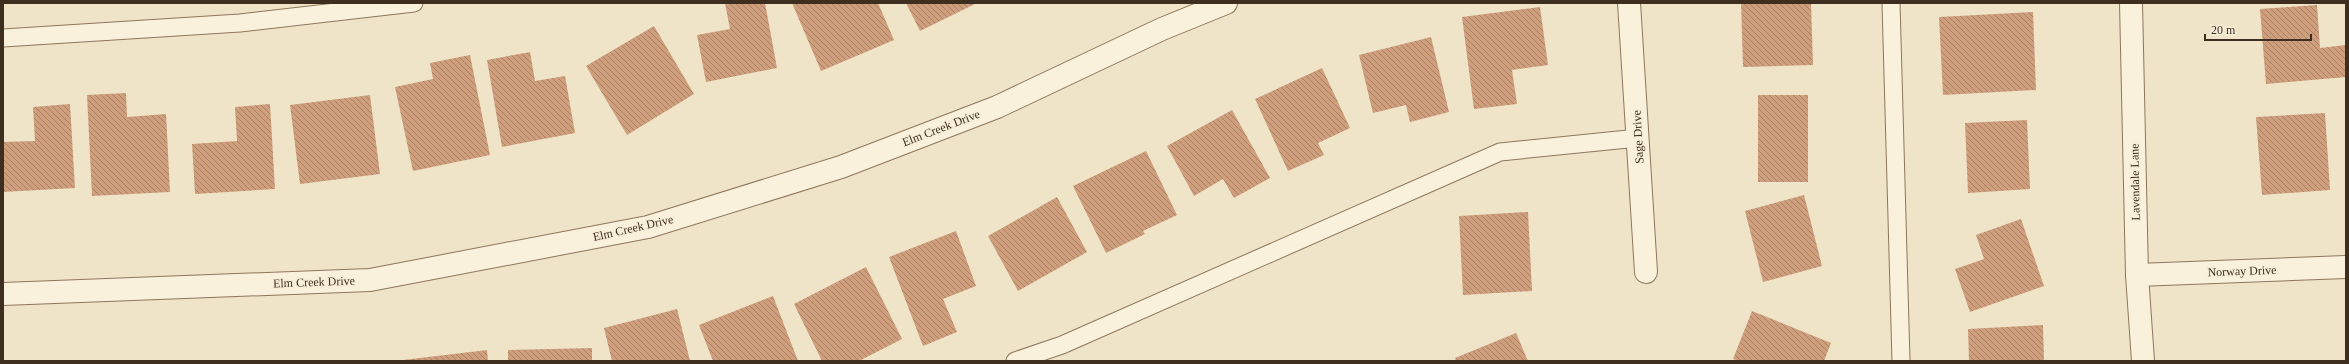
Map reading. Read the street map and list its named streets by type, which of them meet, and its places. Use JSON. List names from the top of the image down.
{
  "streets": {
    "street": [
      "Elm Creek Drive",
      "Sage Drive",
      "Lavendale Lane",
      "Norway Drive"
    ]
  },
  "crossings": [
    ["Lavendale Lane", "Norway Drive"]
  ],
  "scale_bar": "20 m"
}
